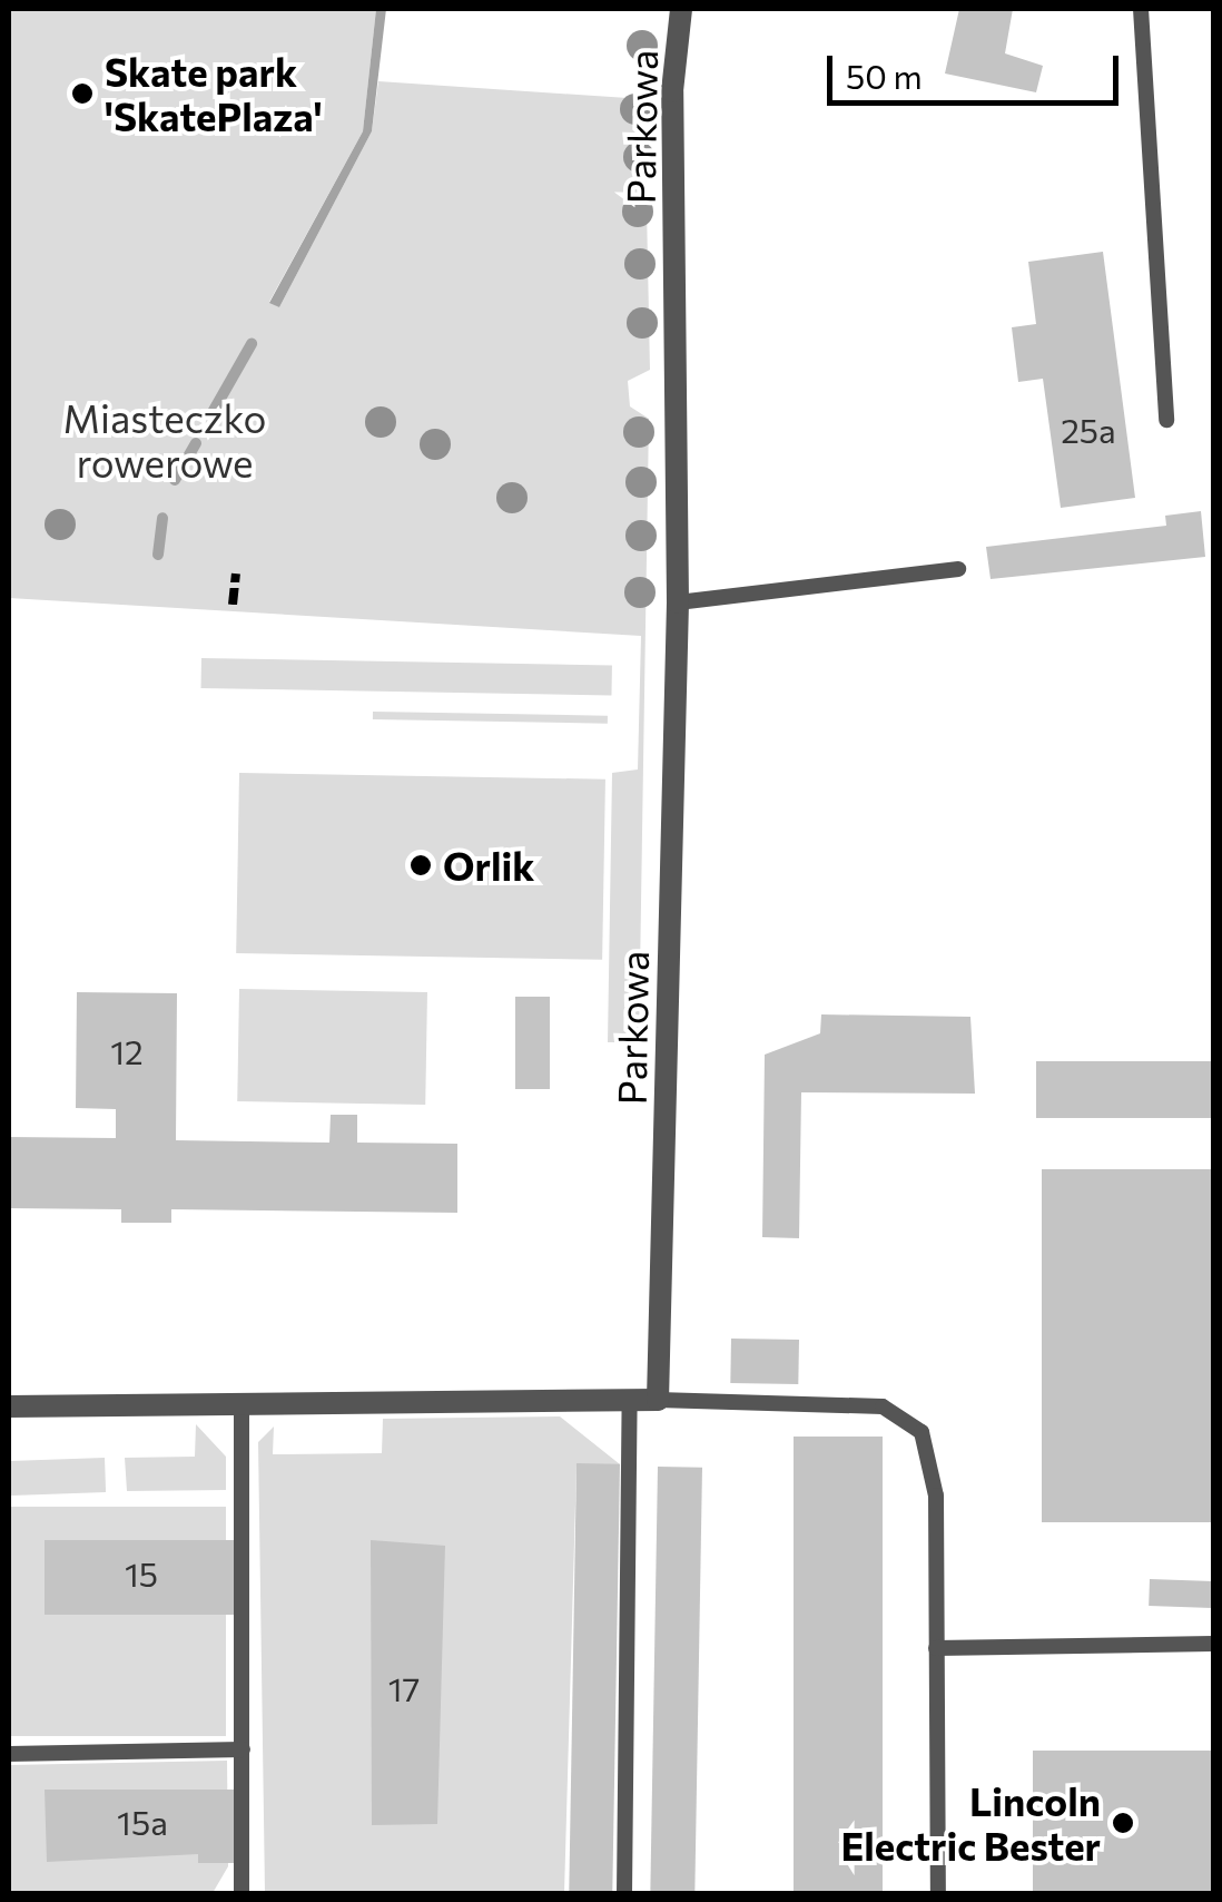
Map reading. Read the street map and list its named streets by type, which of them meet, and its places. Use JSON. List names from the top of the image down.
{
  "streets": {
    "street": ["Parkowa"]
  },
  "parks": ["Miasteczko rowerowe"],
  "places": ["Skate park 'SkatePlaza'", "Orlik", "Lincoln Electric Bester"],
  "house_numbers": [
    "25a",
    "12",
    "15",
    "17",
    "15a"
  ],
  "scale_bar": "50 m"
}
